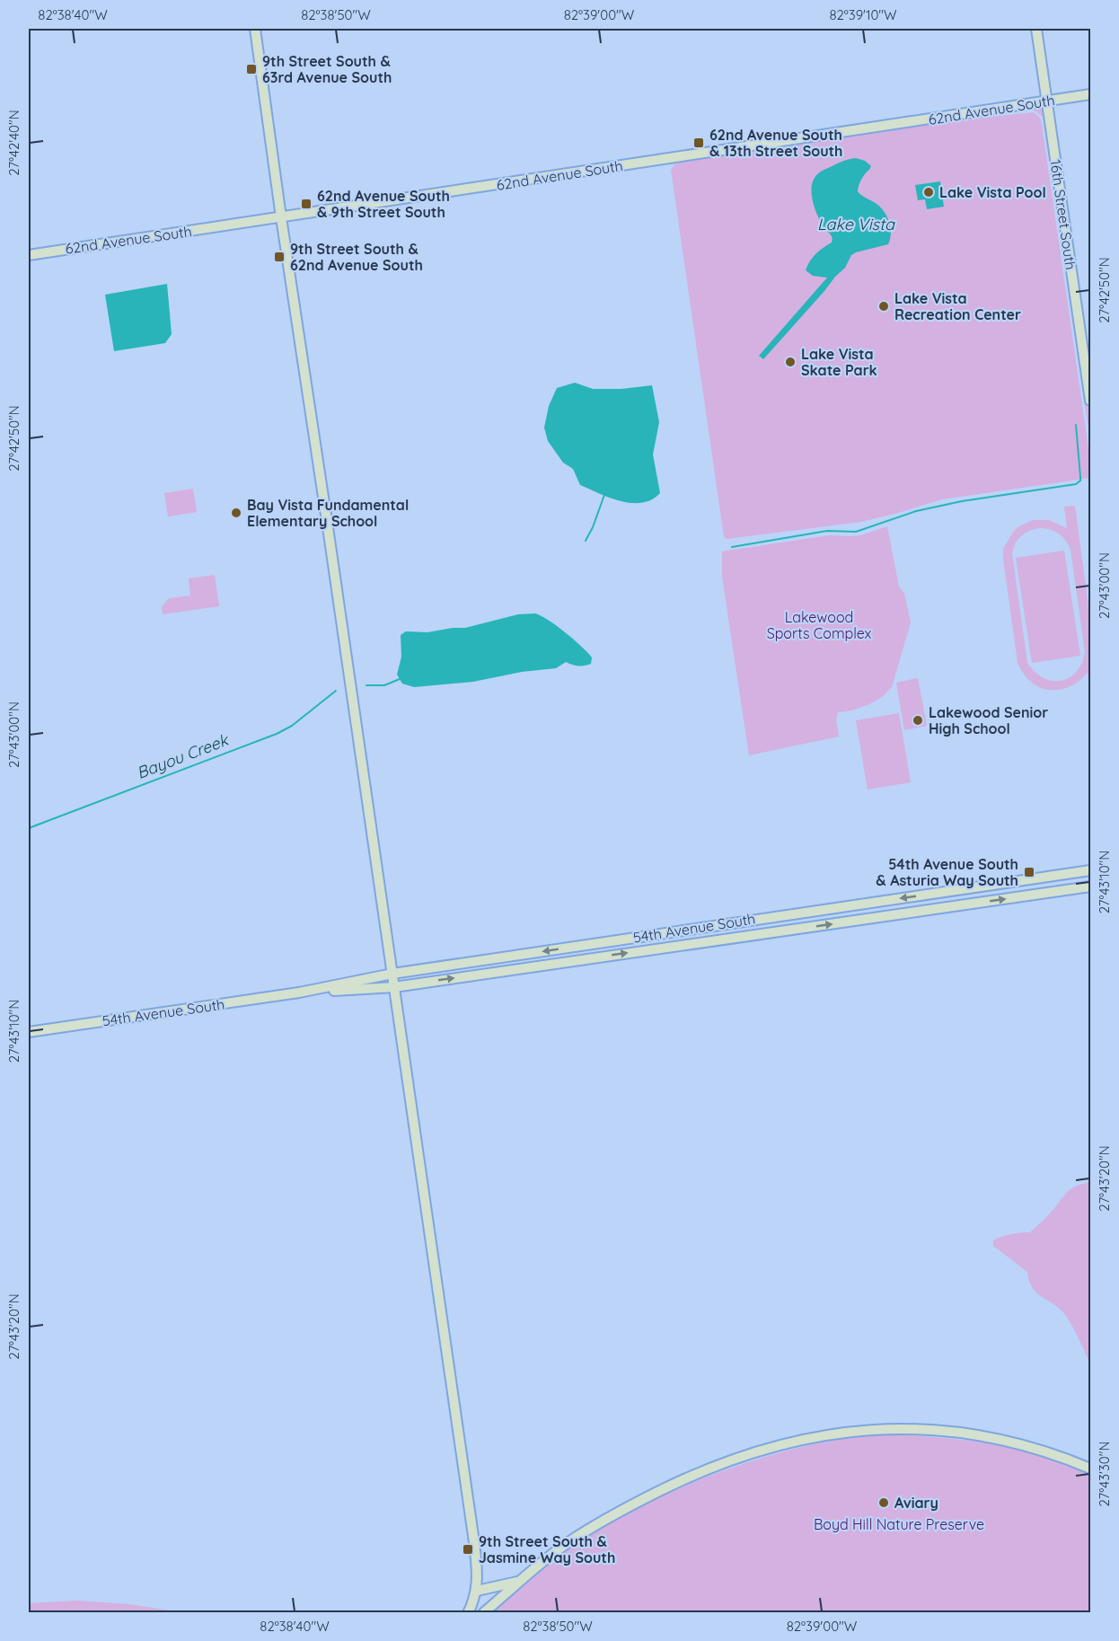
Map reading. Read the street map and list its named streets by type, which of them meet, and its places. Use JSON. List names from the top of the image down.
{
  "streets": {
    "street": ["62nd Avenue South", "16th Street South", "54th Avenue South"]
  },
  "crossings": [
    ["62nd Avenue South", "16th Street South"]
  ],
  "water": ["Lake Vista", "Bayou Creek"],
  "parks": ["Lakewood Sports Complex", "Boyd Hill Nature Preserve"],
  "places": {
    "transit": [
      "9th Street South & 63rd Avenue South",
      "62nd Avenue South & 13th Street South",
      "62nd Avenue South & 9th Street South",
      "9th Street South & 62nd Avenue South",
      "54th Avenue South & Asturia Way South",
      "9th Street South & Jasmine Way South"
    ],
    "other": [
      "Lake Vista Pool",
      "Lake Vista Recreation Center",
      "Lake Vista Skate Park",
      "Bay Vista Fundamental Elementary School",
      "Lakewood Senior High School",
      "Aviary"
    ]
  },
  "coordinates": [
    "82°38'40\"W",
    "82°38'50\"W",
    "82°39'00\"W",
    "82°39'10\"W",
    "27°42'40\"N",
    "27°42'50\"N",
    "27°43'00\"N",
    "27°43'10\"N",
    "27°43'20\"N",
    "27°43'30\"N"
  ]
}
